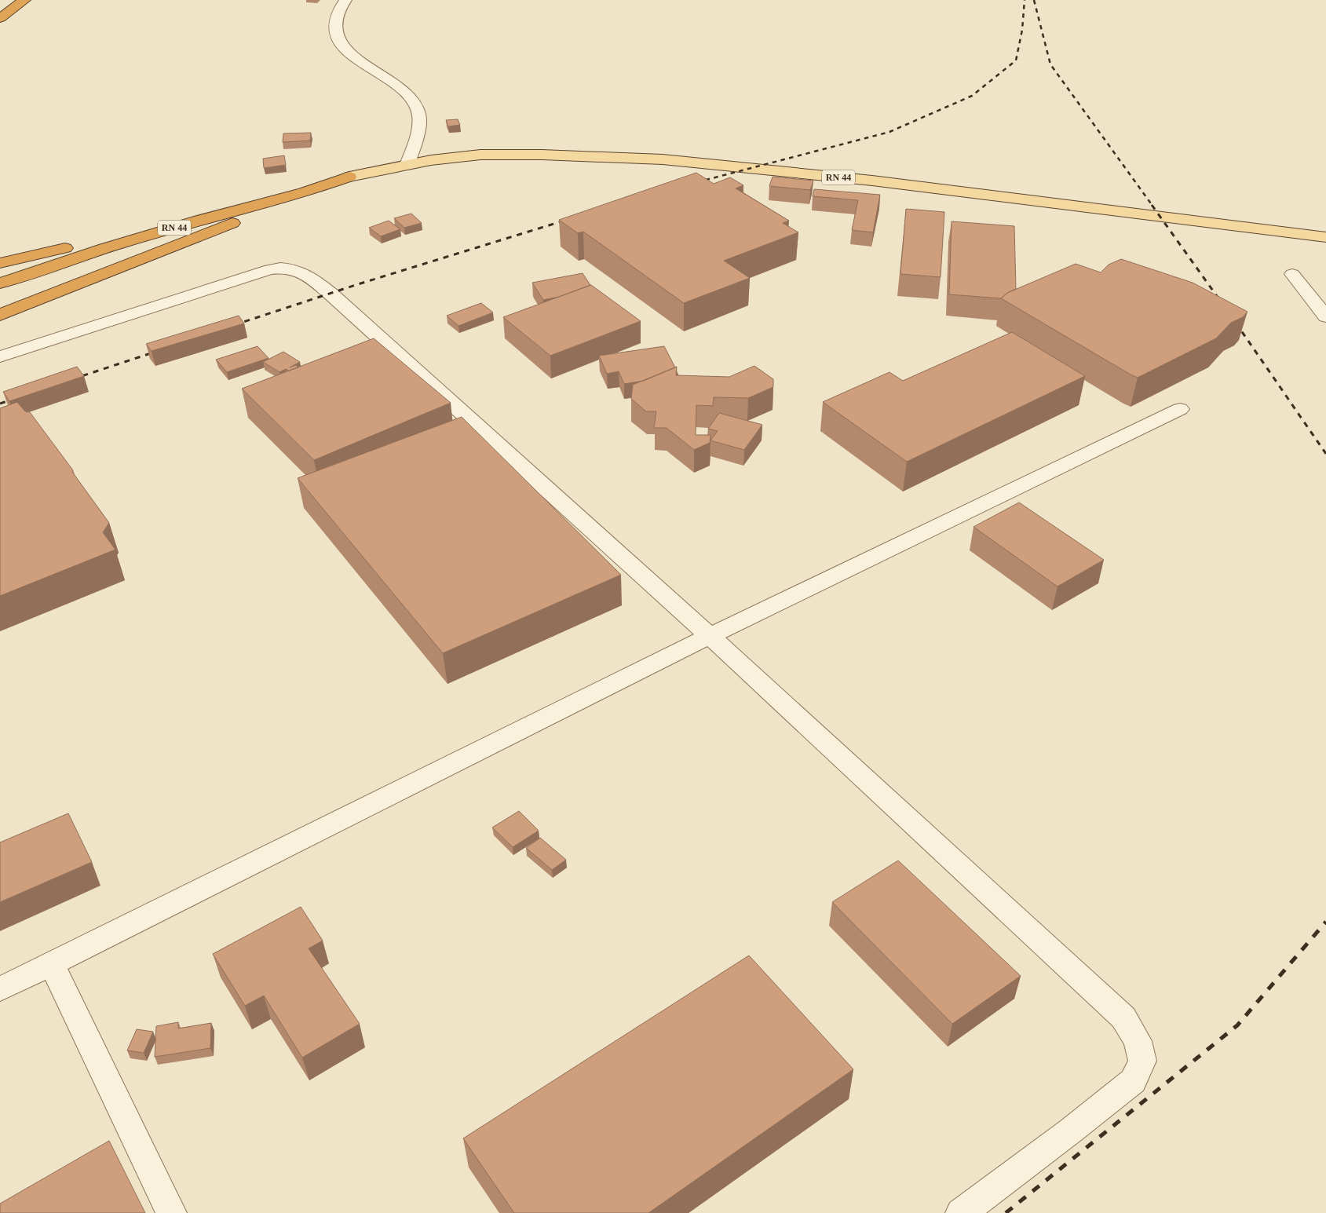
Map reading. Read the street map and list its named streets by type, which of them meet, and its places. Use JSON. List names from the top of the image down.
{
  "streets": {
    "highway": ["RN 44"]
  }
}
